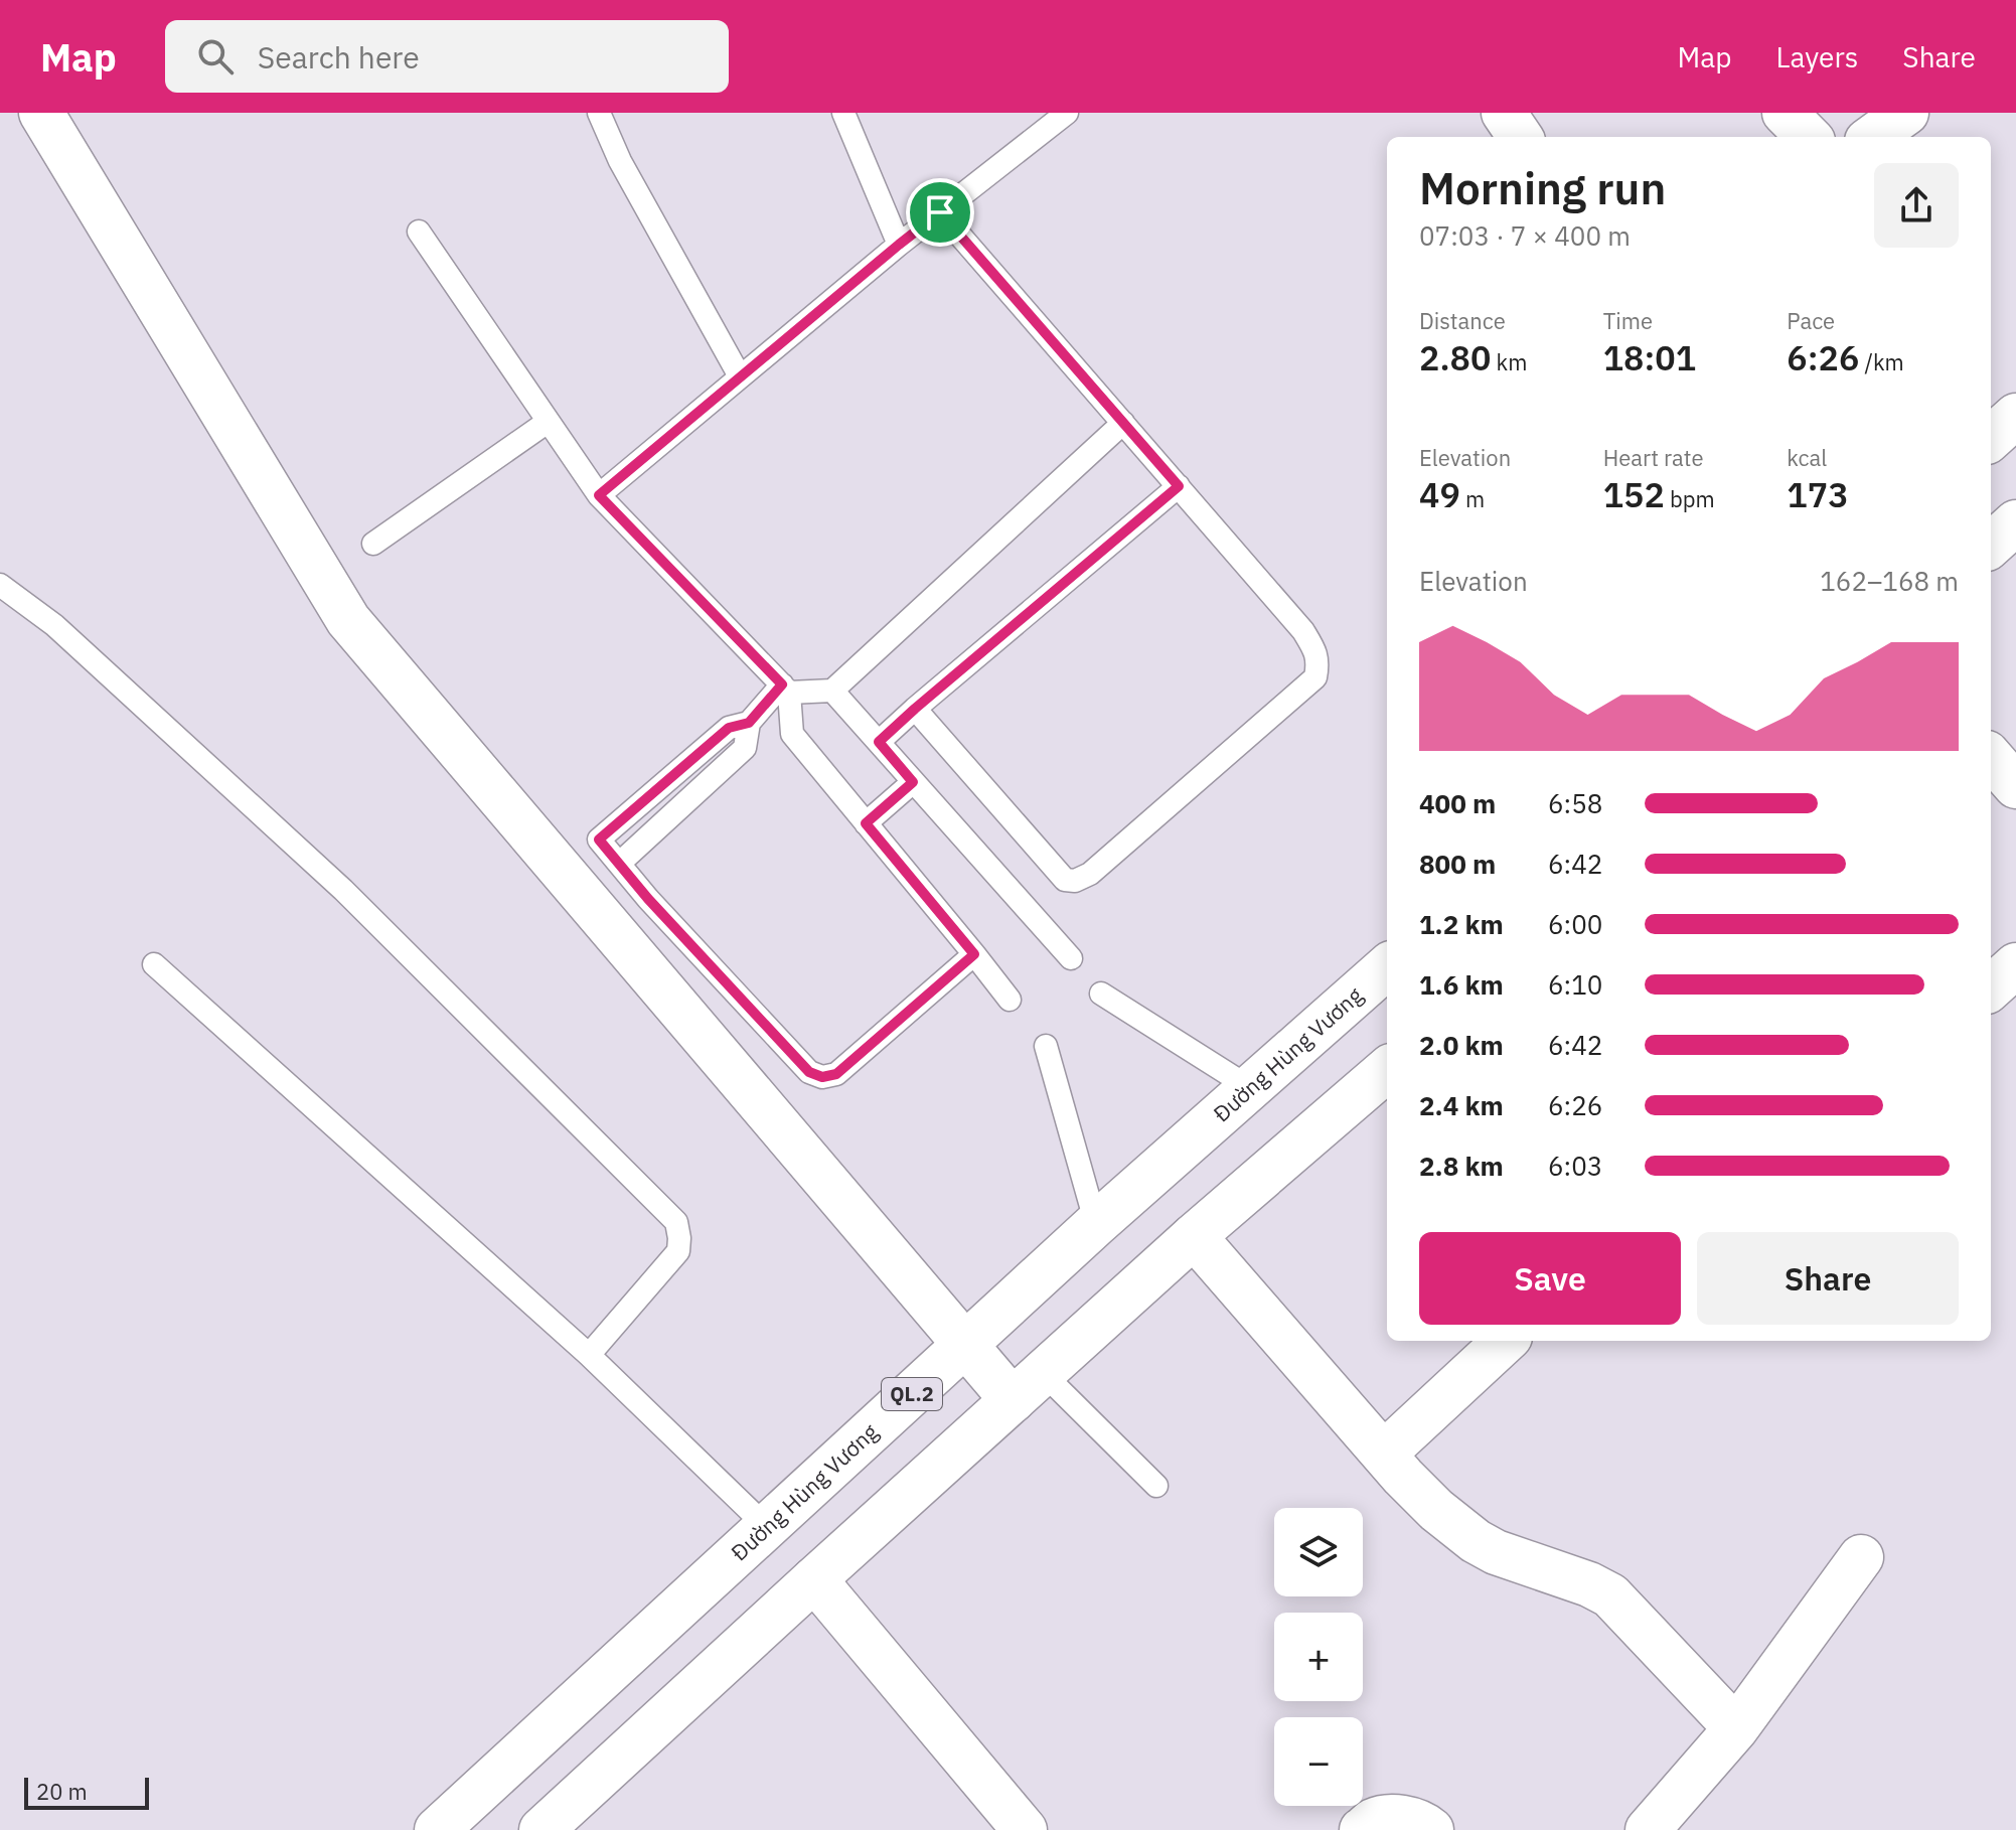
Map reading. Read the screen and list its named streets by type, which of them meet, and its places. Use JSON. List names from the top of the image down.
{
  "streets": {
    "main road": ["Đường Hùng Vương", "QL.2"]
  },
  "scale_bar": "20 m",
  "page": {
    "header": "Map",
    "search": "Search here",
    "nav": ["Map", "Layers", "Share"],
    "heading": ["Morning run", "07:03 · 7 × 400 m"],
    "stats": [
      ["Distance", "2.80 km"],
      ["Time", "18:01"],
      ["Pace", "6:26 /km"],
      ["Elevation", "49 m"],
      ["Heart rate", "152 bpm"],
      ["kcal", "173"]
    ],
    "chart": ["Elevation", "162–168 m"],
    "list": [
      {
        "name": "400 m",
        "note": "6:58"
      },
      {
        "name": "800 m",
        "note": "6:42"
      },
      {
        "name": "1.2 km",
        "note": "6:00"
      },
      {
        "name": "1.6 km",
        "note": "6:10"
      },
      {
        "name": "2.0 km",
        "note": "6:42"
      },
      {
        "name": "2.4 km",
        "note": "6:26"
      },
      {
        "name": "2.8 km",
        "note": "6:03"
      }
    ],
    "buttons": ["Save", "Share"],
    "map_buttons": ["+", "−"],
    "scale": "20 m"
  }
}
